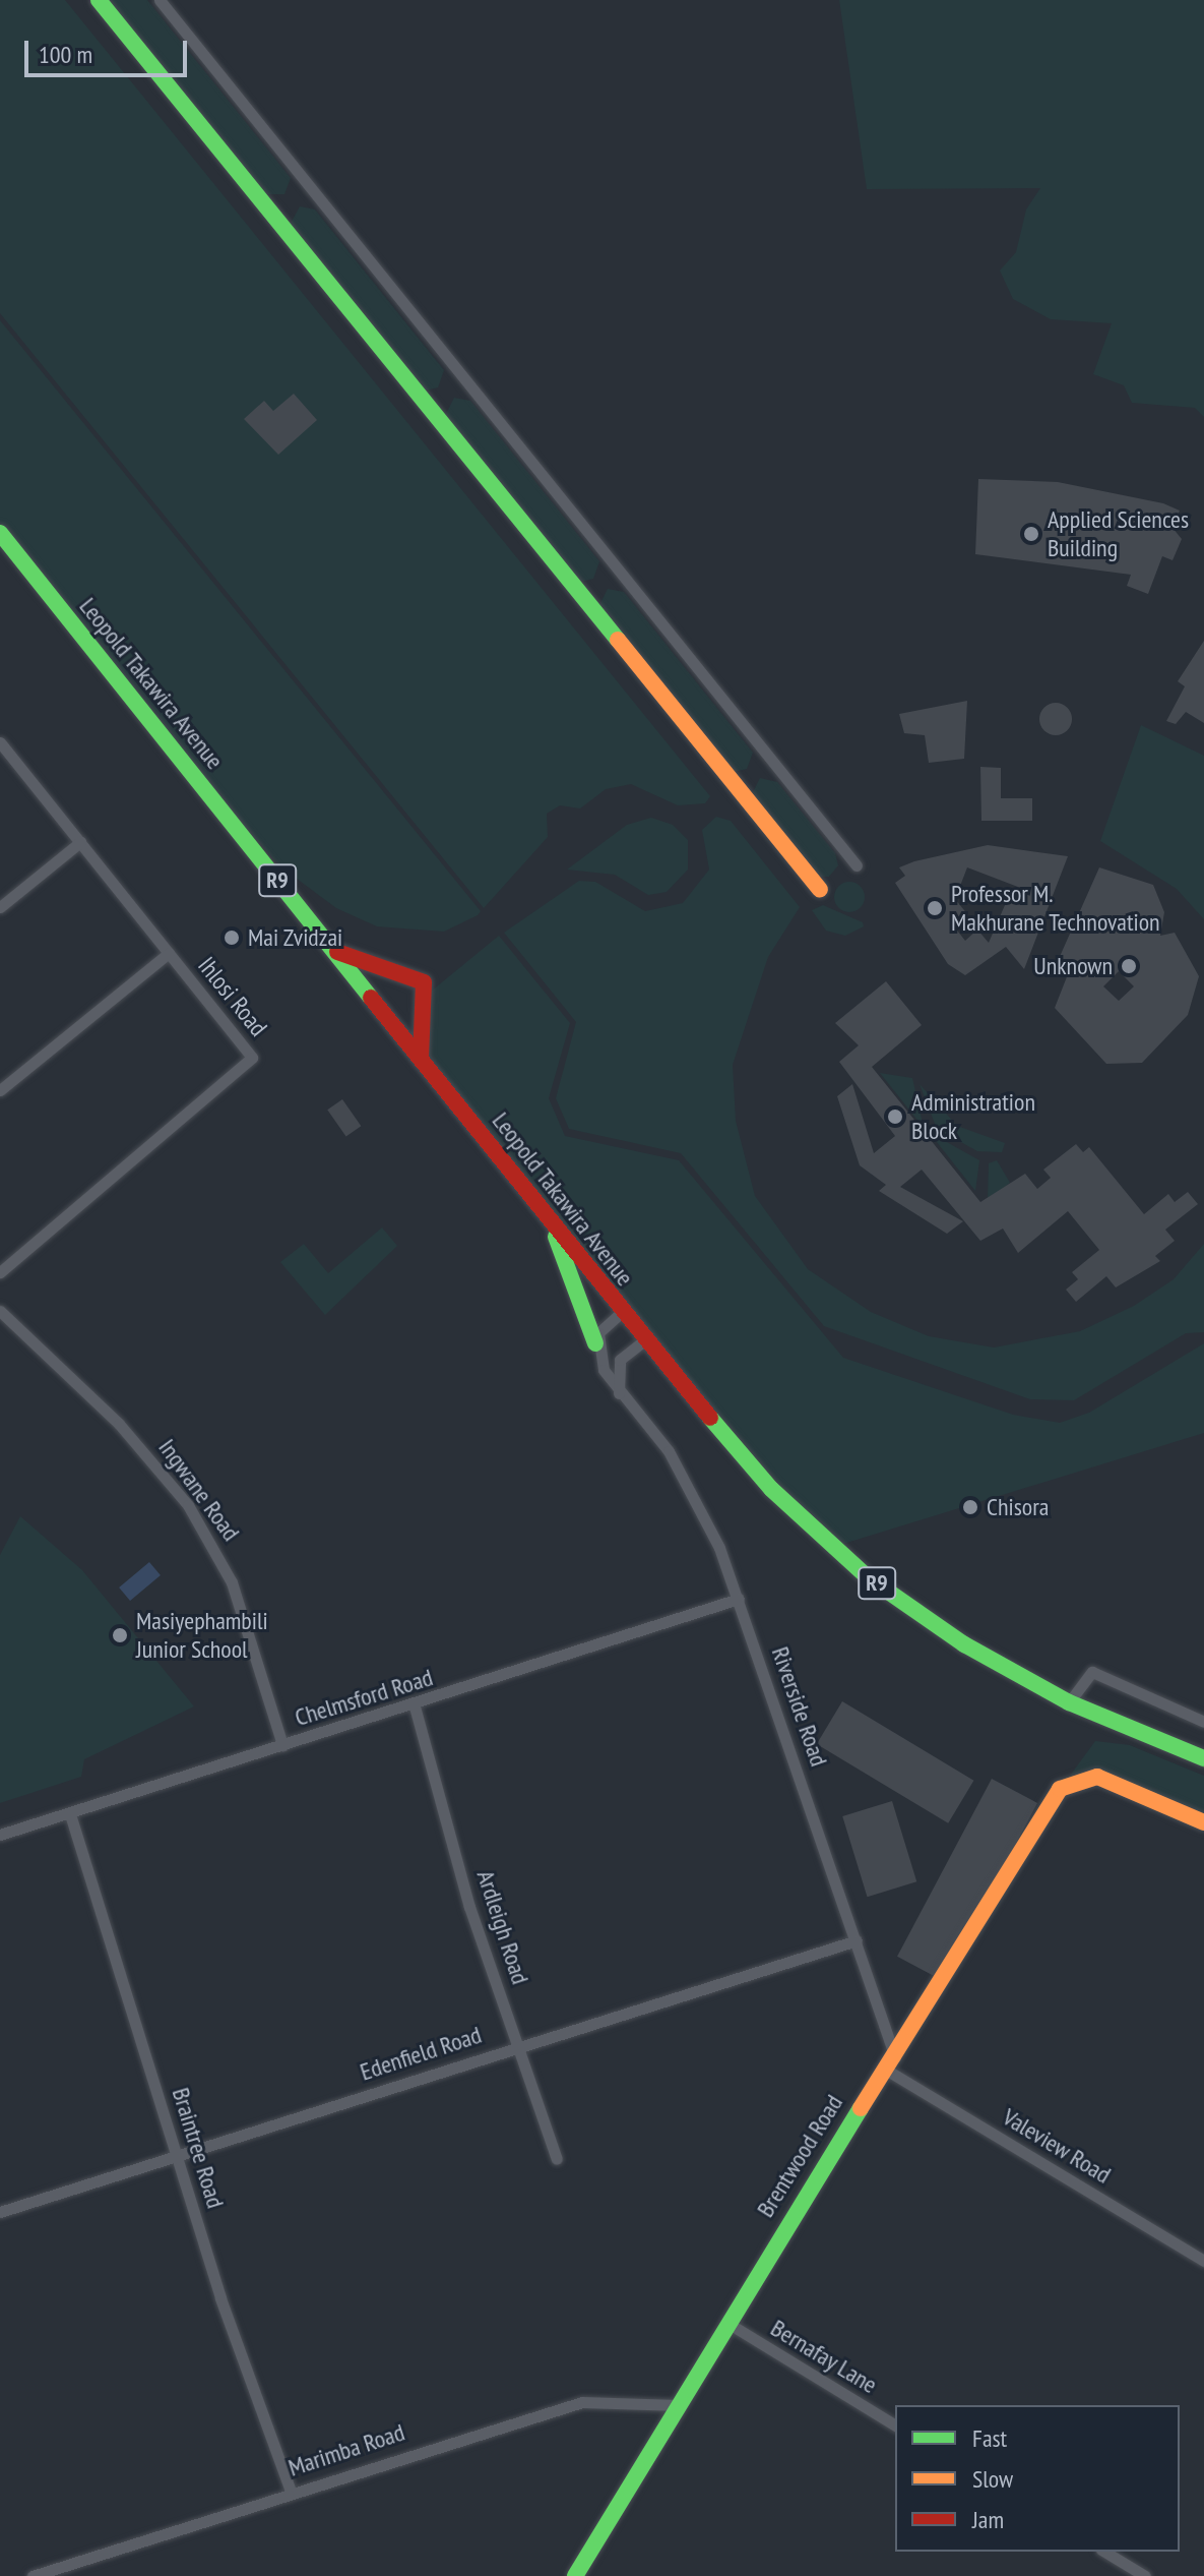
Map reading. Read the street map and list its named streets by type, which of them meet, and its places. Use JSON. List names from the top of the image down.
{
  "streets": {
    "main road": ["Leopold Takawira Avenue", "R9", "Brentwood Road"],
    "street": [
      "Ihlosi Road",
      "Ingwane Road",
      "Chelmsford Road",
      "Riverside Road",
      "Ardleigh Road",
      "Edenfield Road",
      "Valeview Road",
      "Braintree Road",
      "Bernafay Lane",
      "Marimba Road"
    ]
  },
  "crossings": [
    ["Ingwane Road", "Chelmsford Road"],
    ["Chelmsford Road", "Riverside Road"],
    ["Chelmsford Road", "Ardleigh Road"],
    ["Chelmsford Road", "Braintree Road"],
    ["Riverside Road", "Edenfield Road"],
    ["Riverside Road", "Valeview Road"],
    ["Riverside Road", "Brentwood Road"],
    ["Ardleigh Road", "Edenfield Road"],
    ["Edenfield Road", "Braintree Road"],
    ["Valeview Road", "Brentwood Road"],
    ["Braintree Road", "Marimba Road"],
    ["Brentwood Road", "Bernafay Lane"],
    ["Brentwood Road", "Marimba Road"]
  ],
  "places": [
    "Applied Sciences Building",
    "Professor M. Makhurane Technovation",
    "Mai Zvidzai",
    "Unknown",
    "Administration Block",
    "Chisora",
    "Masiyephambili Junior School"
  ],
  "legend": ["Fast", "Slow", "Jam"],
  "scale_bar": "100 m"
}
